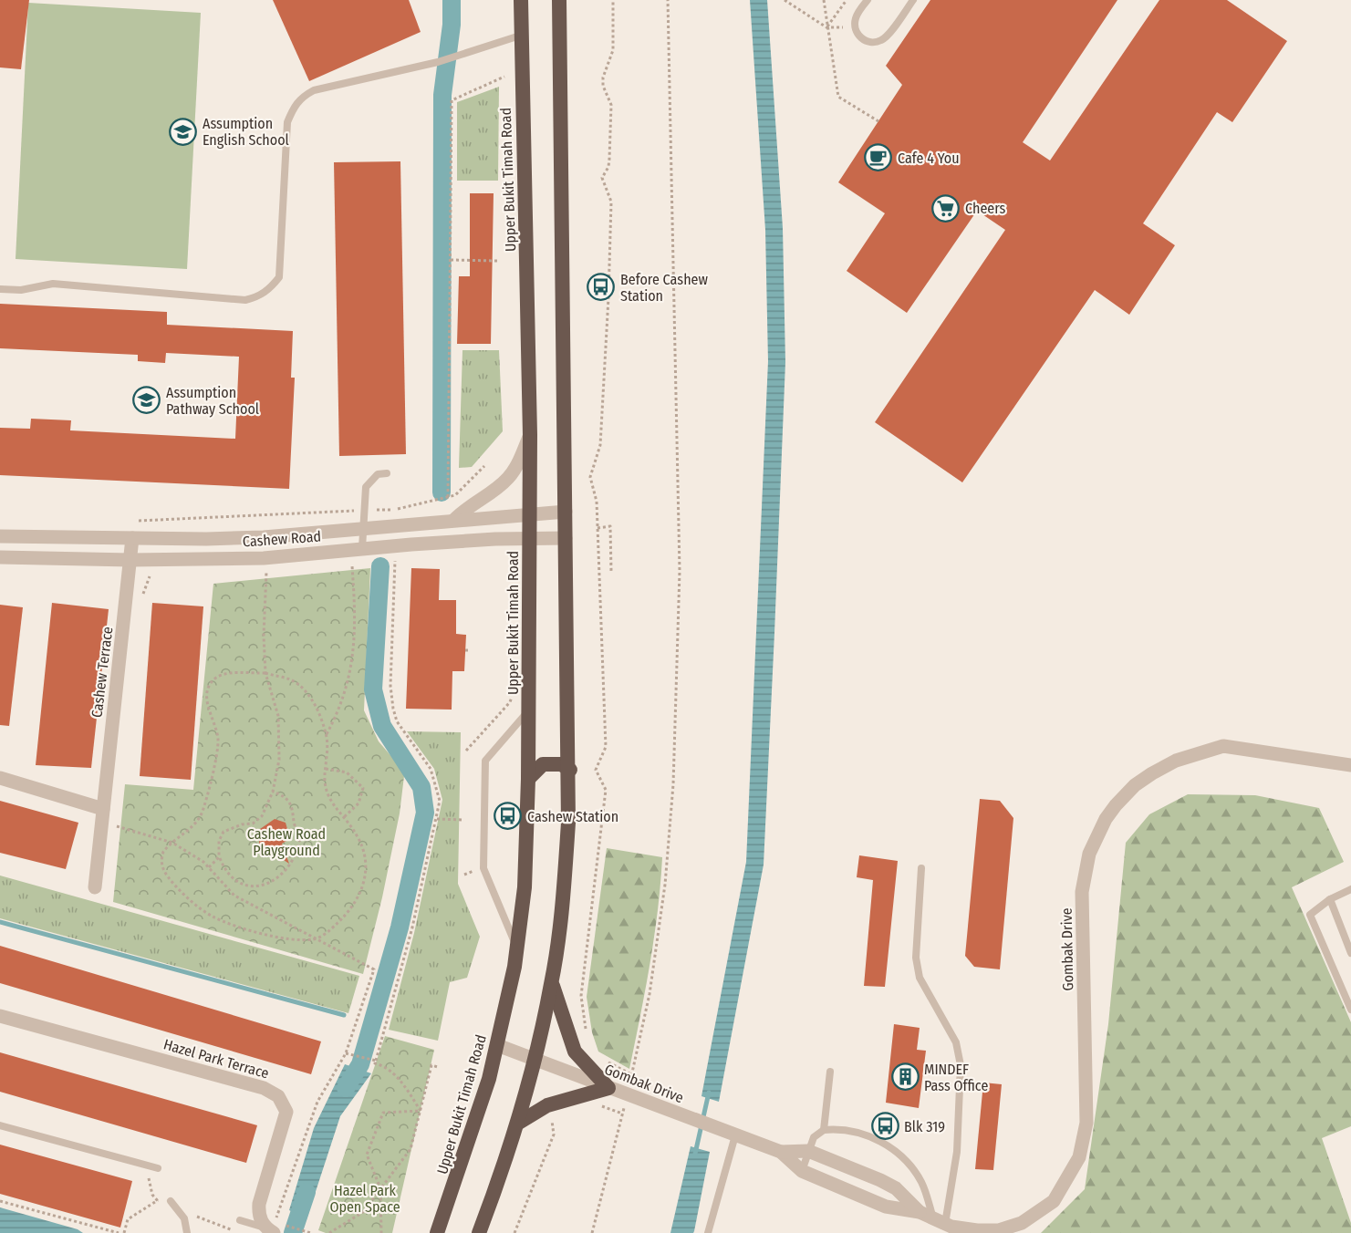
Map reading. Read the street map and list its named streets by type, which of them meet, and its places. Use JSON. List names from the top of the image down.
{
  "streets": {
    "highway": ["Upper Bukit Timah Road"],
    "street": [
      "Cashew Road",
      "Cashew Terrace",
      "Gombak Drive",
      "Hazel Park Terrace"
    ]
  },
  "crossings": [
    ["Upper Bukit Timah Road", "Cashew Road"],
    ["Upper Bukit Timah Road", "Gombak Drive"],
    ["Cashew Road", "Cashew Terrace"]
  ],
  "parks": ["Cashew Road Playground", "Hazel Park Open Space"],
  "places": {
    "school or university": ["Assumption English School", "Assumption Pathway School"],
    "cafe": ["Cafe 4 You"],
    "supermarket": ["Cheers"],
    "bus stop": ["Before Cashew Station", "Cashew Station", "Blk 319"],
    "building": ["MINDEF Pass Office"]
  }
}
